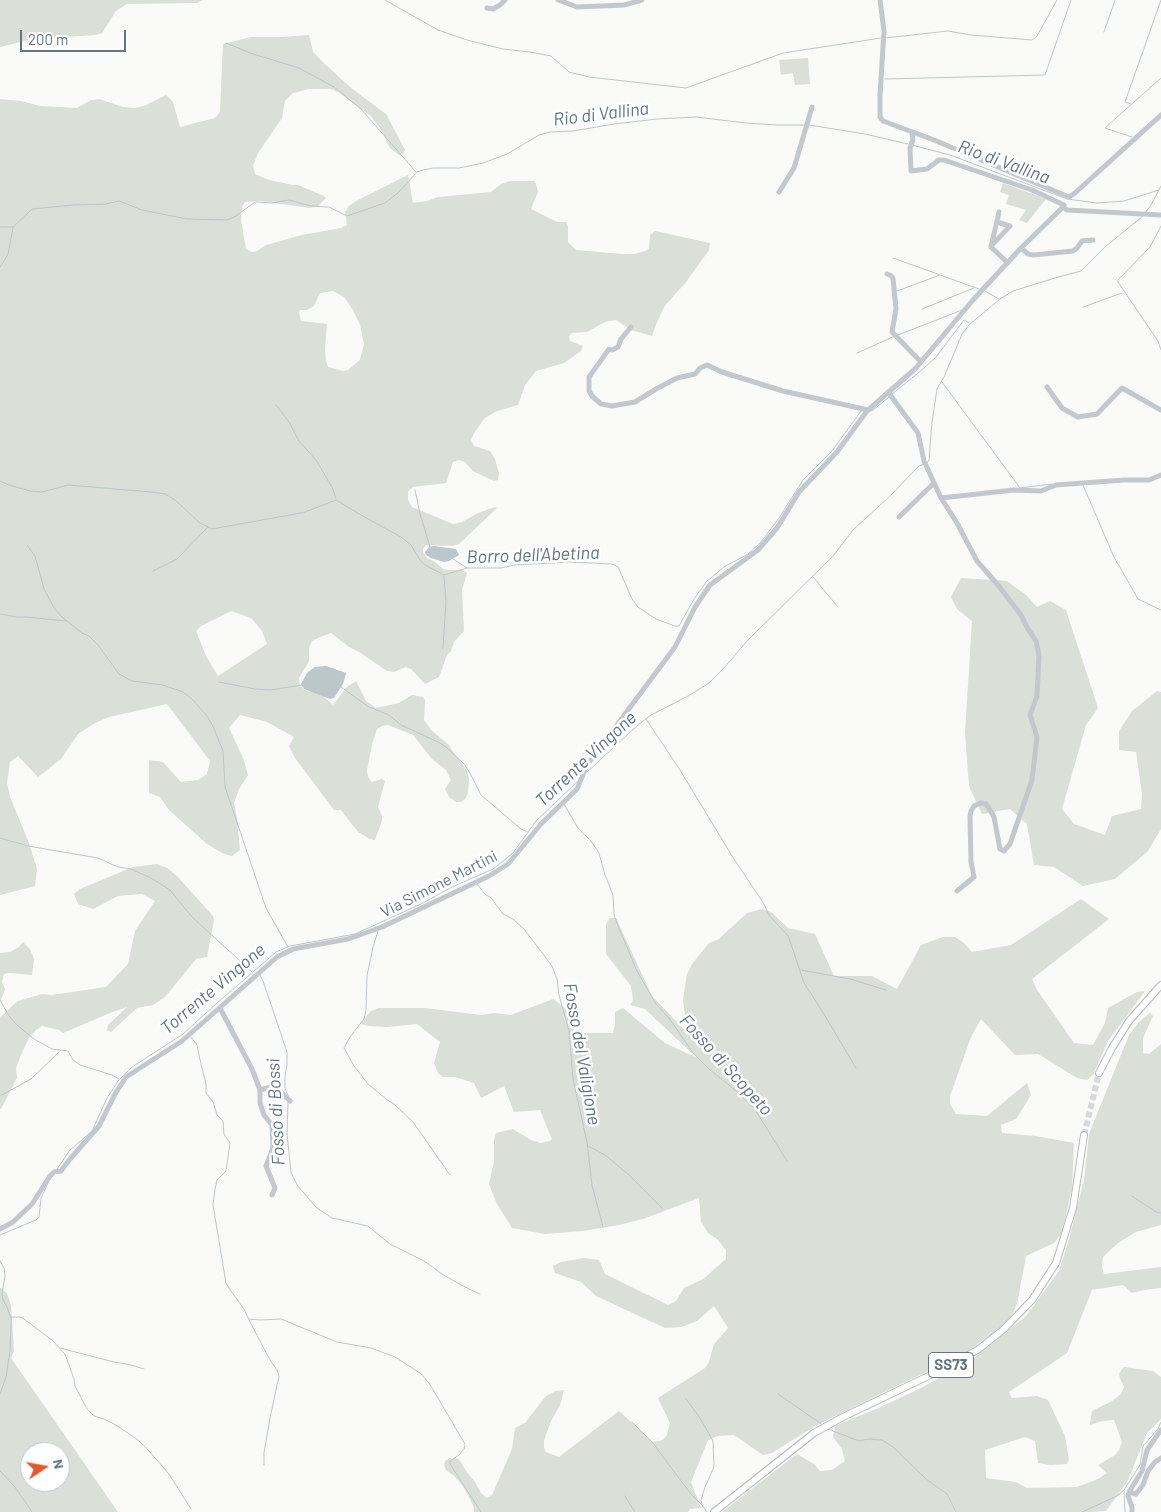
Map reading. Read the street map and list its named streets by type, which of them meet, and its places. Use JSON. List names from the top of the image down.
{
  "streets": {
    "main road": ["SS73"],
    "street": ["Via Simone Martini"]
  },
  "water": [
    "Rio di Vallina",
    "Borro dell'Abetina",
    "Torrente Vingone",
    "Fosso del Valigione",
    "Fosso di Scopeto",
    "Fosso di Bossi"
  ],
  "scale_bar": "200 m",
  "north": "right"
}
